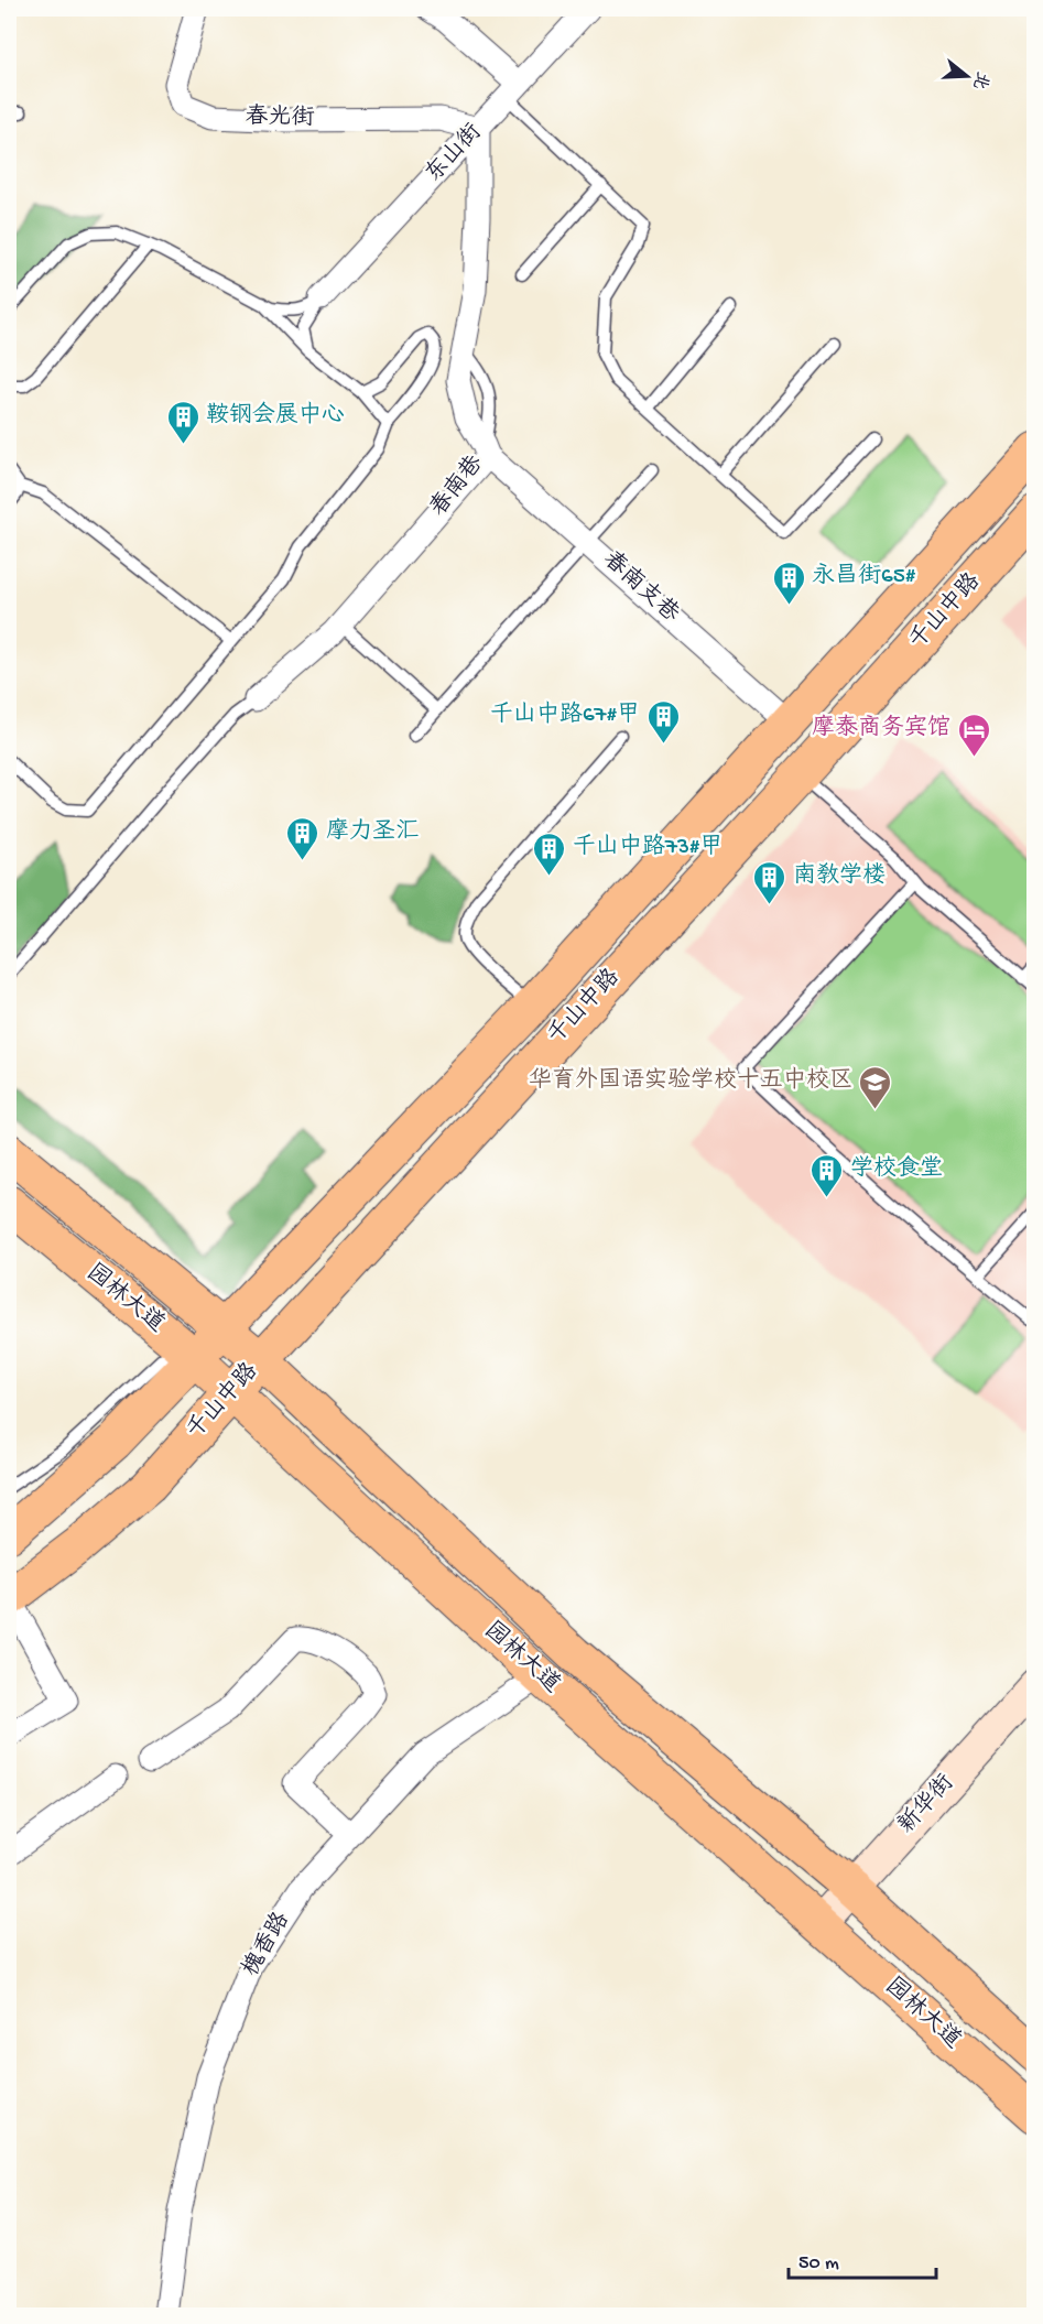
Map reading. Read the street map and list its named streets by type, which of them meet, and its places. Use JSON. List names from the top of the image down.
{
  "streets": {
    "main road": ["千山中路", "园林大道"],
    "street": [
      "春光街",
      "东山街",
      "春南巷",
      "春南支巷",
      "新华街",
      "槐香路"
    ]
  },
  "crossings": [
    ["春光街", "东山街"],
    ["春光街", "春南巷"],
    ["东山街", "春南巷"],
    ["春南巷", "春南支巷"],
    ["春南支巷", "千山中路"],
    ["千山中路", "园林大道"],
    ["园林大道", "新华街"],
    ["园林大道", "槐香路"]
  ],
  "places": {
    "building": [
      "鞍钢会展中心",
      "永昌街65#",
      "千山中路67#甲",
      "摩力圣汇",
      "千山中路73#甲",
      "南教学楼",
      "学校食堂"
    ],
    "hotel": ["摩泰商务宾馆"],
    "school or university": ["华育外国语实验学校十五中校区"]
  },
  "scale_bar": "50 m",
  "north": "right"
}
